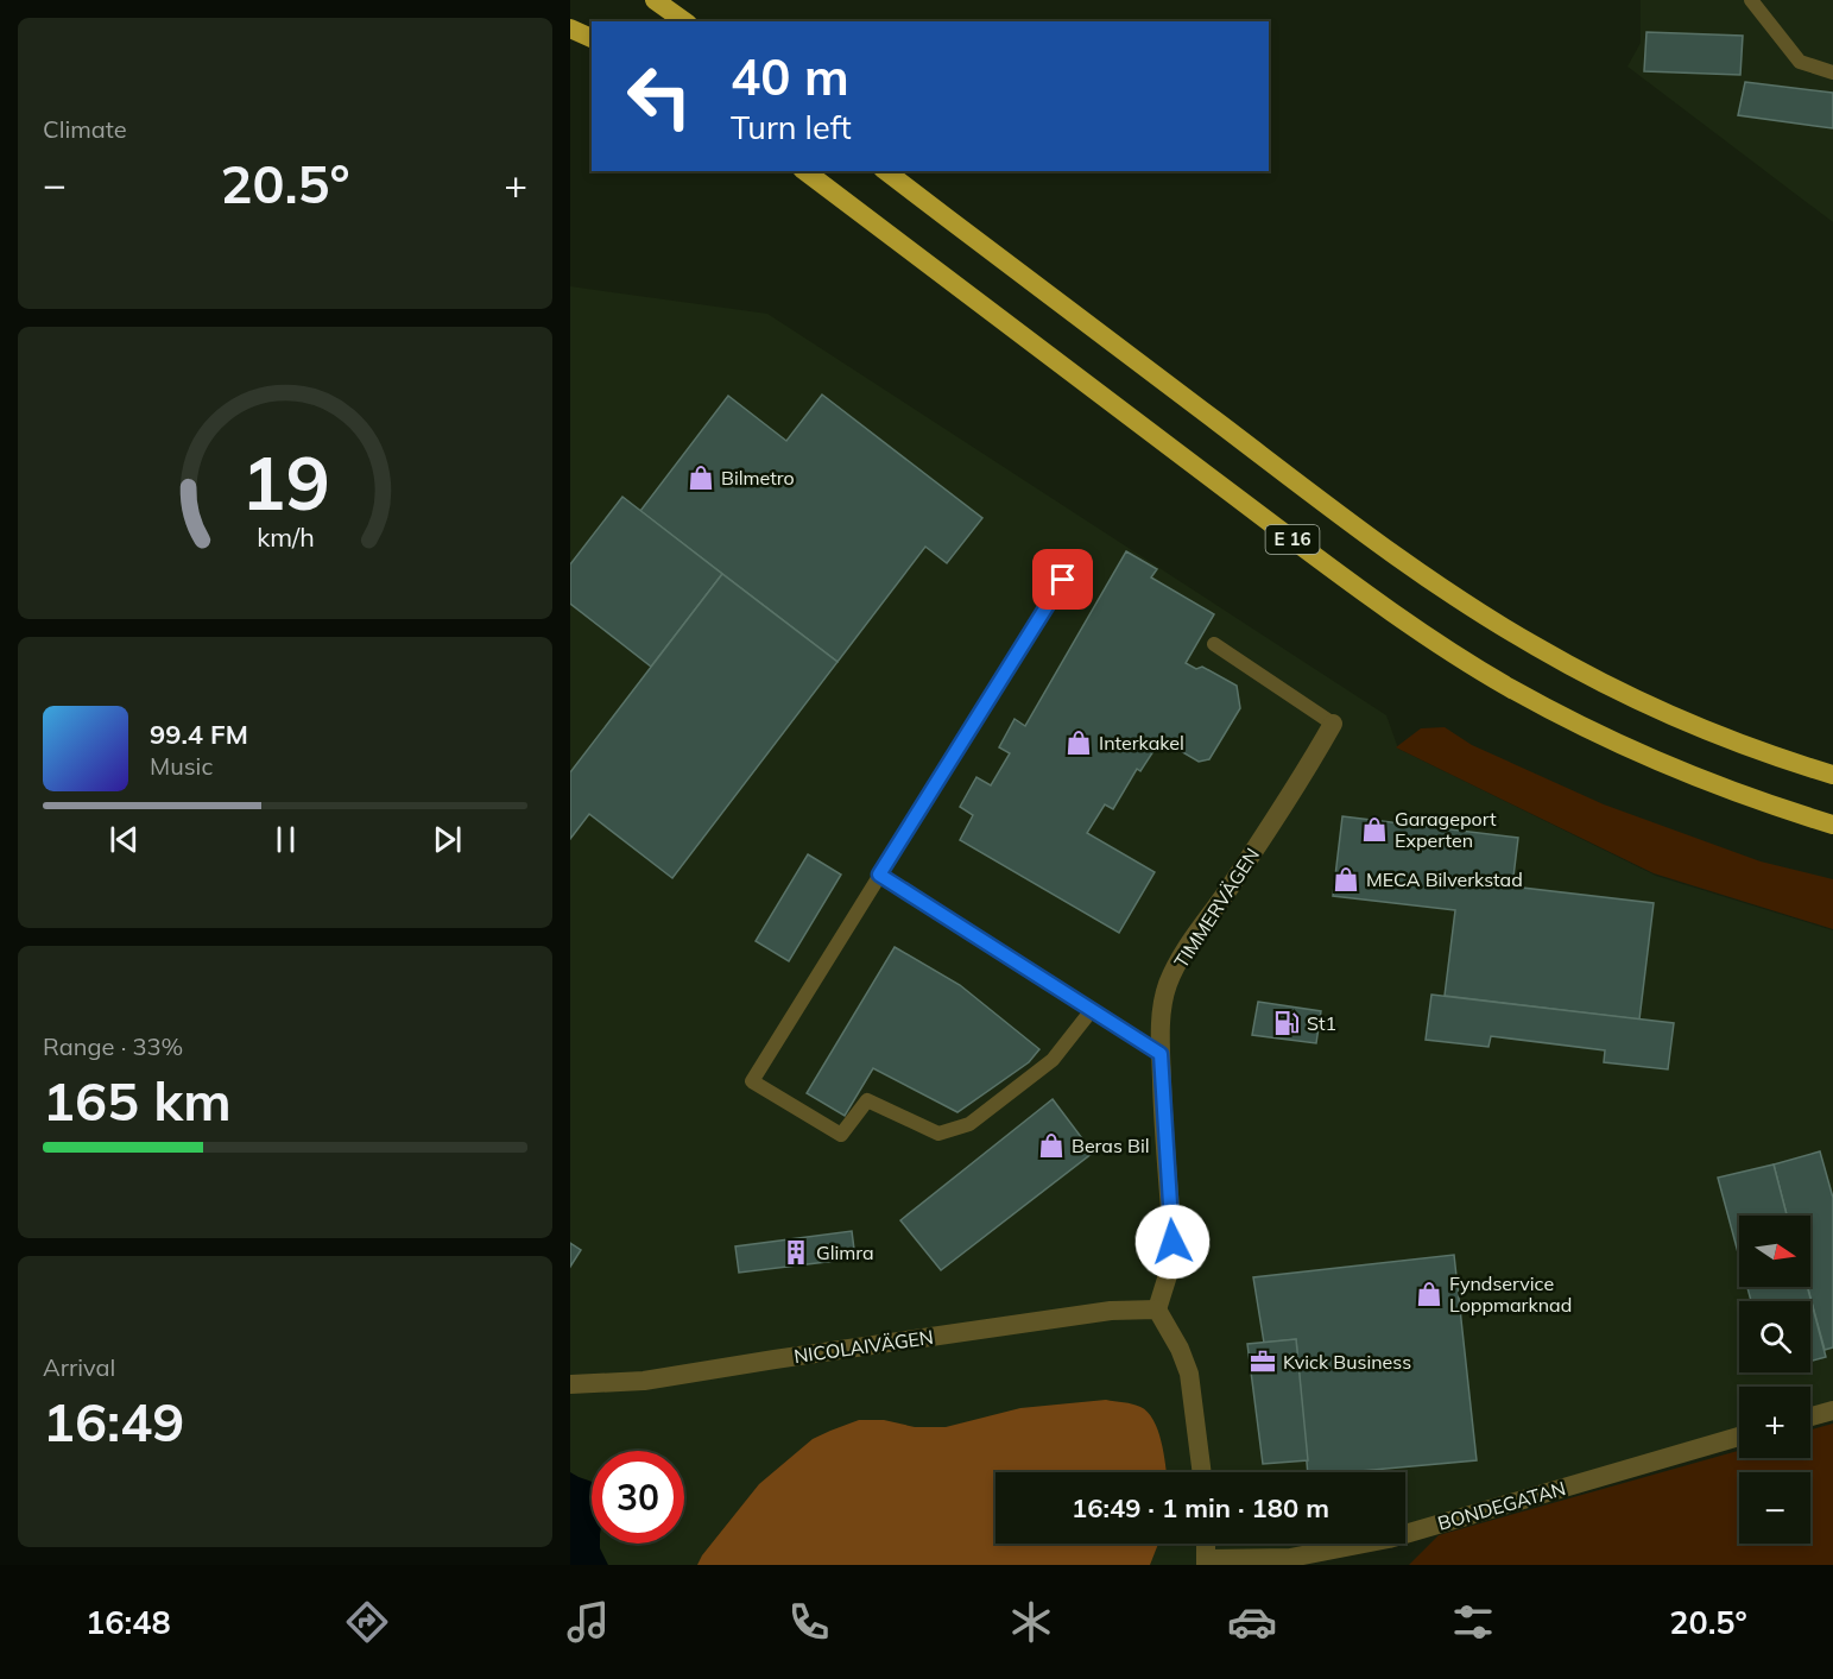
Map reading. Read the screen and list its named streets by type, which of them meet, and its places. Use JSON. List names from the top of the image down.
{
  "streets": {
    "highway": ["E 16"],
    "street": ["TIMMERVÄGEN", "NICOLAIVÄGEN", "BONDEGATAN"]
  },
  "crossings": [
    ["TIMMERVÄGEN", "NICOLAIVÄGEN"]
  ],
  "places": {
    "shop": [
      "Bilmetro",
      "Interkakel",
      "Garageport Experten",
      "MECA Bilverkstad",
      "Beras Bil",
      "Fyndservice Loppmarknad"
    ],
    "fuel station": ["St1"],
    "building": ["Glimra"],
    "office": ["Kvick Business"]
  },
  "north": "right",
  "page": {
    "tile": [
      "Climate",
      ["Range · 33%", "165 km"],
      ["Arrival", "16:49"]
    ],
    "turn": ["40 m", "Turn left"],
    "heat": ["−", "20.5°", "+"],
    "song": ["99.4 FM", "Music"],
    "map_buttons": ["+", "−"],
    "limit": "30",
    "trip": "16:49 · 1 min · 180 m",
    "tabs": ["16:48", "20.5°"],
    "gauge": ["19", "km/h"]
  }
}
